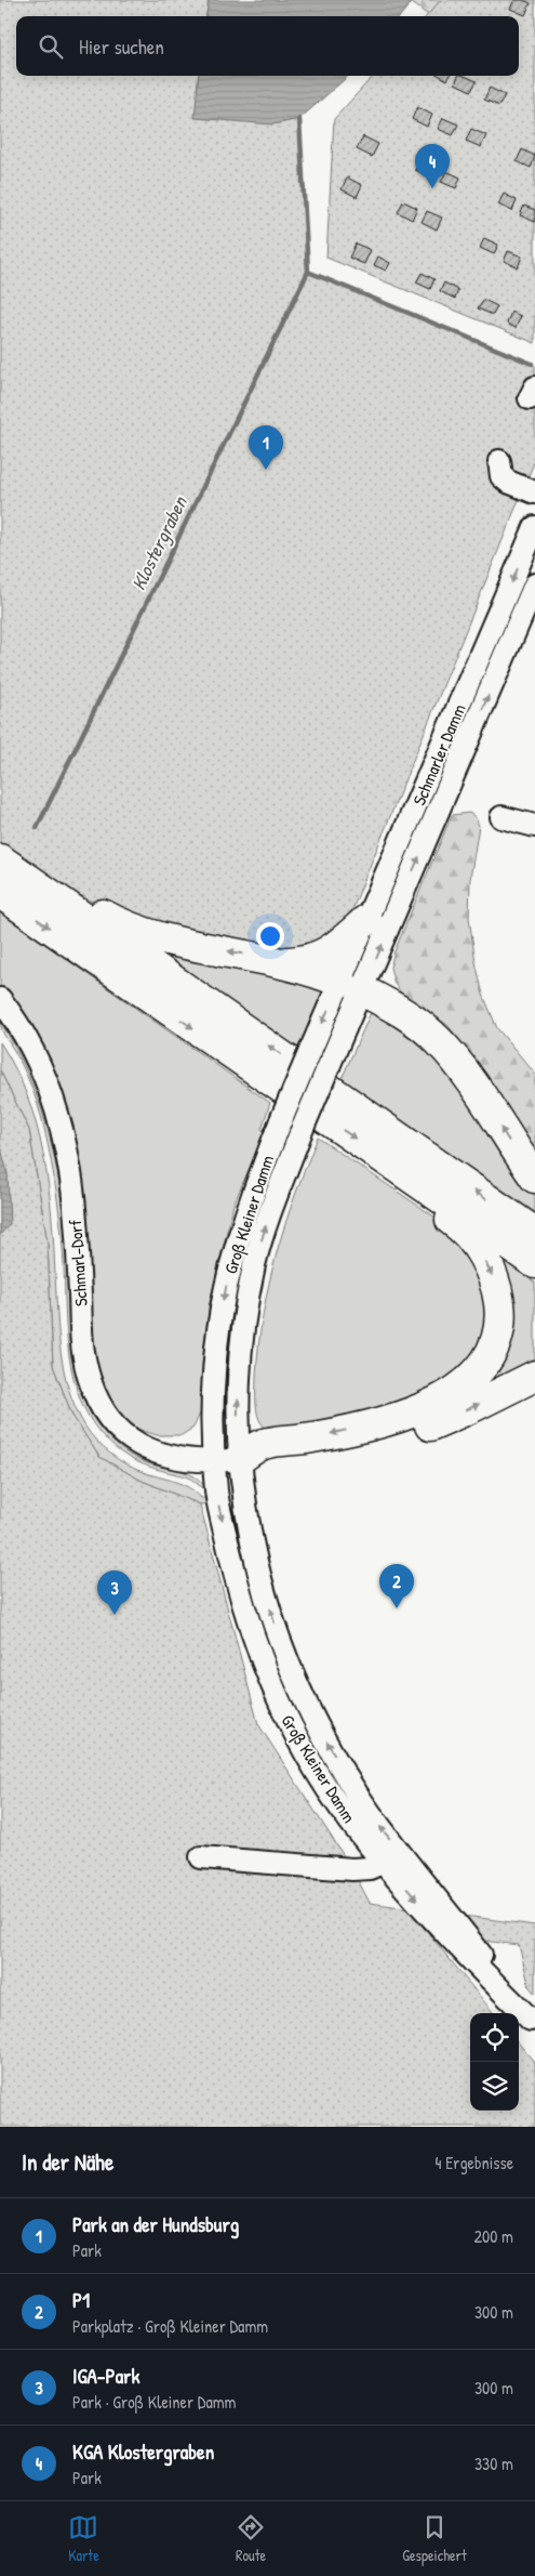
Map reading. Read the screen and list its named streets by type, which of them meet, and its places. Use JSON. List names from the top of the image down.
{
  "streets": {
    "street": ["Schmarler Damm", "Groß Kleiner Damm", "Schmarl-Dorf"]
  },
  "crossings": [
    ["Schmarler Damm", "Groß Kleiner Damm"],
    ["Groß Kleiner Damm", "Schmarl-Dorf"]
  ],
  "water": ["Klostergraben"],
  "page": {
    "search": "Hier suchen",
    "pins": [
      "4",
      "1",
      "2",
      "3"
    ],
    "heading": ["In der Nähe", "4 Ergebnisse"],
    "list": [
      {
        "mark": "1",
        "name": "Park an der Hundsburg",
        "note": "Park",
        "value": "200 m"
      },
      {
        "mark": "2",
        "name": "P1",
        "note": "Parkplatz · Groß Kleiner Damm",
        "value": "300 m"
      },
      {
        "mark": "3",
        "name": "IGA-Park",
        "note": "Park · Groß Kleiner Damm",
        "value": "300 m"
      },
      {
        "mark": "4",
        "name": "KGA Klostergraben",
        "note": "Park",
        "value": "330 m"
      }
    ],
    "nav": ["Karte", "Route", "Gespeichert"]
  }
}
